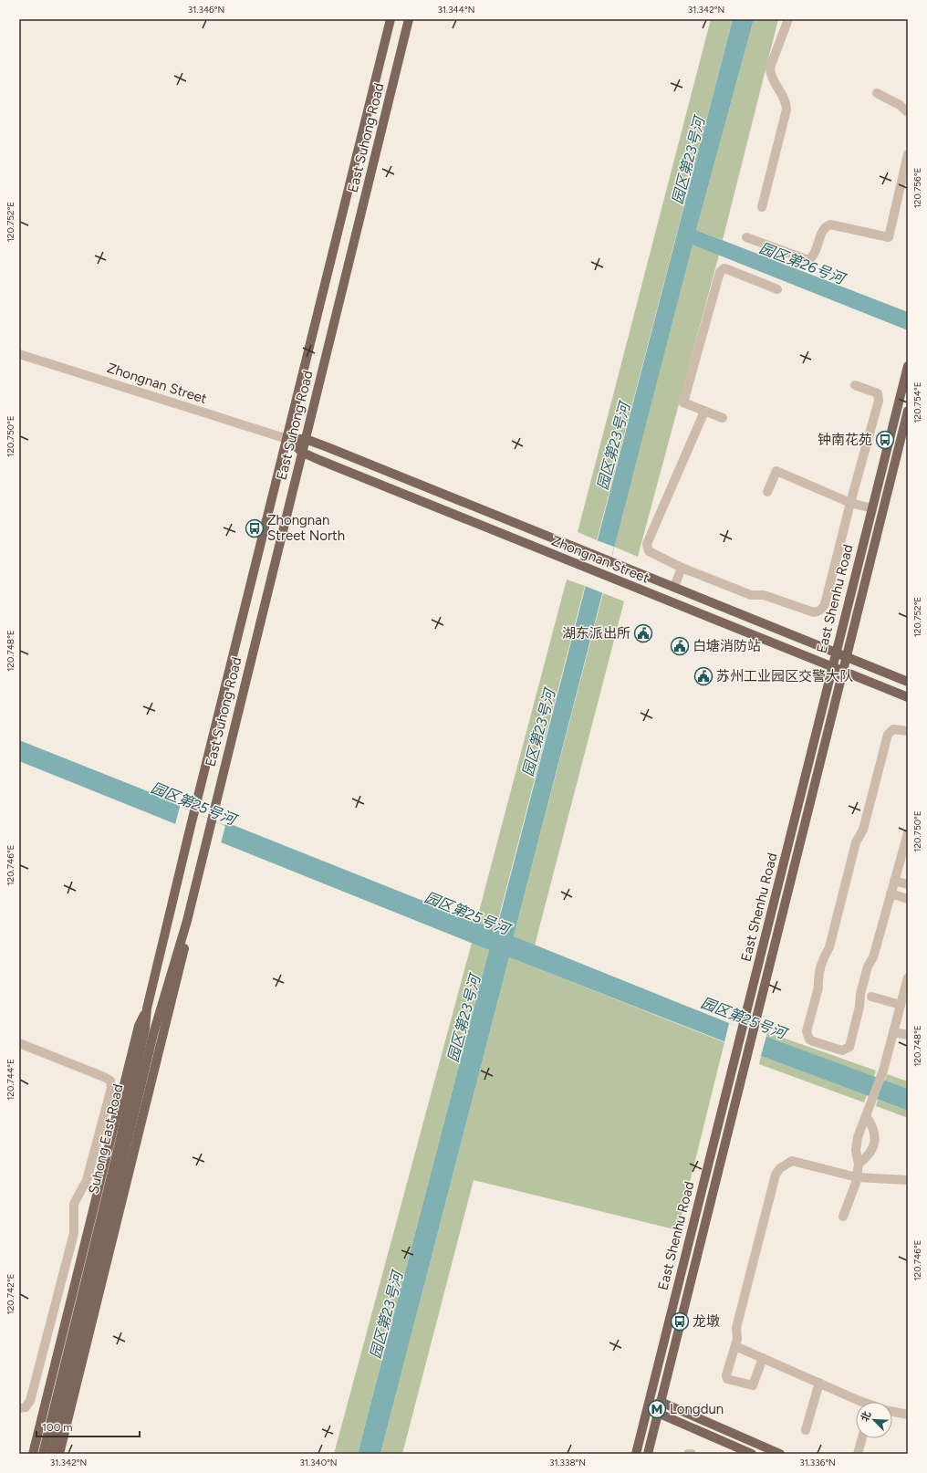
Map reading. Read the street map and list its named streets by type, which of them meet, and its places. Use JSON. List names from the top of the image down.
{
  "streets": {
    "main road": [
      "East Suhong Road",
      "Zhongnan Street",
      "East Shenhu Road",
      "Suhong East Road"
    ]
  },
  "crossings": [
    ["East Suhong Road", "Zhongnan Street"],
    ["East Suhong Road", "Suhong East Road"],
    ["Zhongnan Street", "East Shenhu Road"]
  ],
  "water": ["园区第23号河", "园区第26号河", "园区第25号河"],
  "places": {
    "bus stop": ["钟南花苑", "Zhongnan Street North", "龙墩"],
    "public building": ["湖东派出所", "白塘消防站", "苏州工业园区交警大队"],
    "metro station": ["Longdun"]
  },
  "scale_bar": "100 m",
  "north": "top left",
  "coordinates": [
    "31.346°N",
    "31.344°N",
    "31.342°N",
    "120.756°E",
    "120.752°E",
    "120.754°E",
    "120.750°E",
    "120.748°E",
    "120.746°E",
    "120.744°E",
    "120.742°E",
    "31.340°N",
    "31.338°N",
    "31.336°N"
  ]
}
